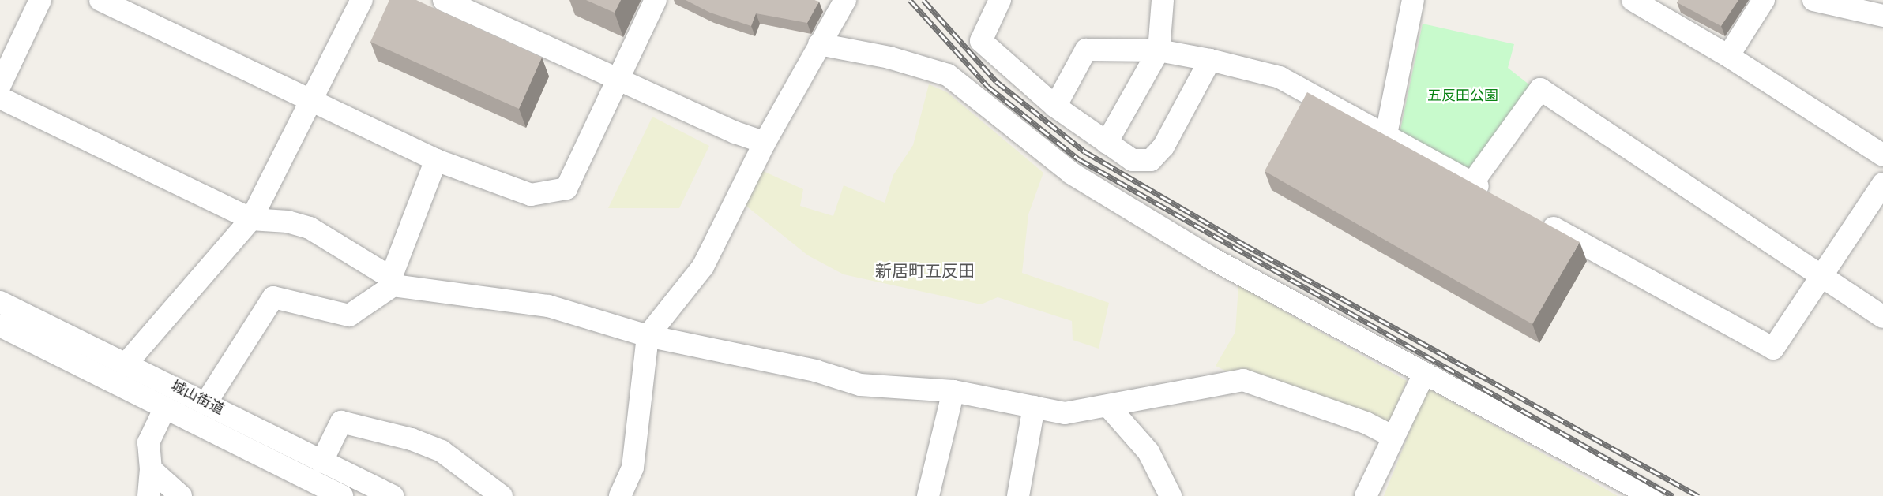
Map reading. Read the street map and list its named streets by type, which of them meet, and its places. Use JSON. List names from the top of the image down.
{
  "streets": {
    "street": ["城山街道"]
  },
  "districts": ["新居町五反田"],
  "parks": ["五反田公園"]
}
